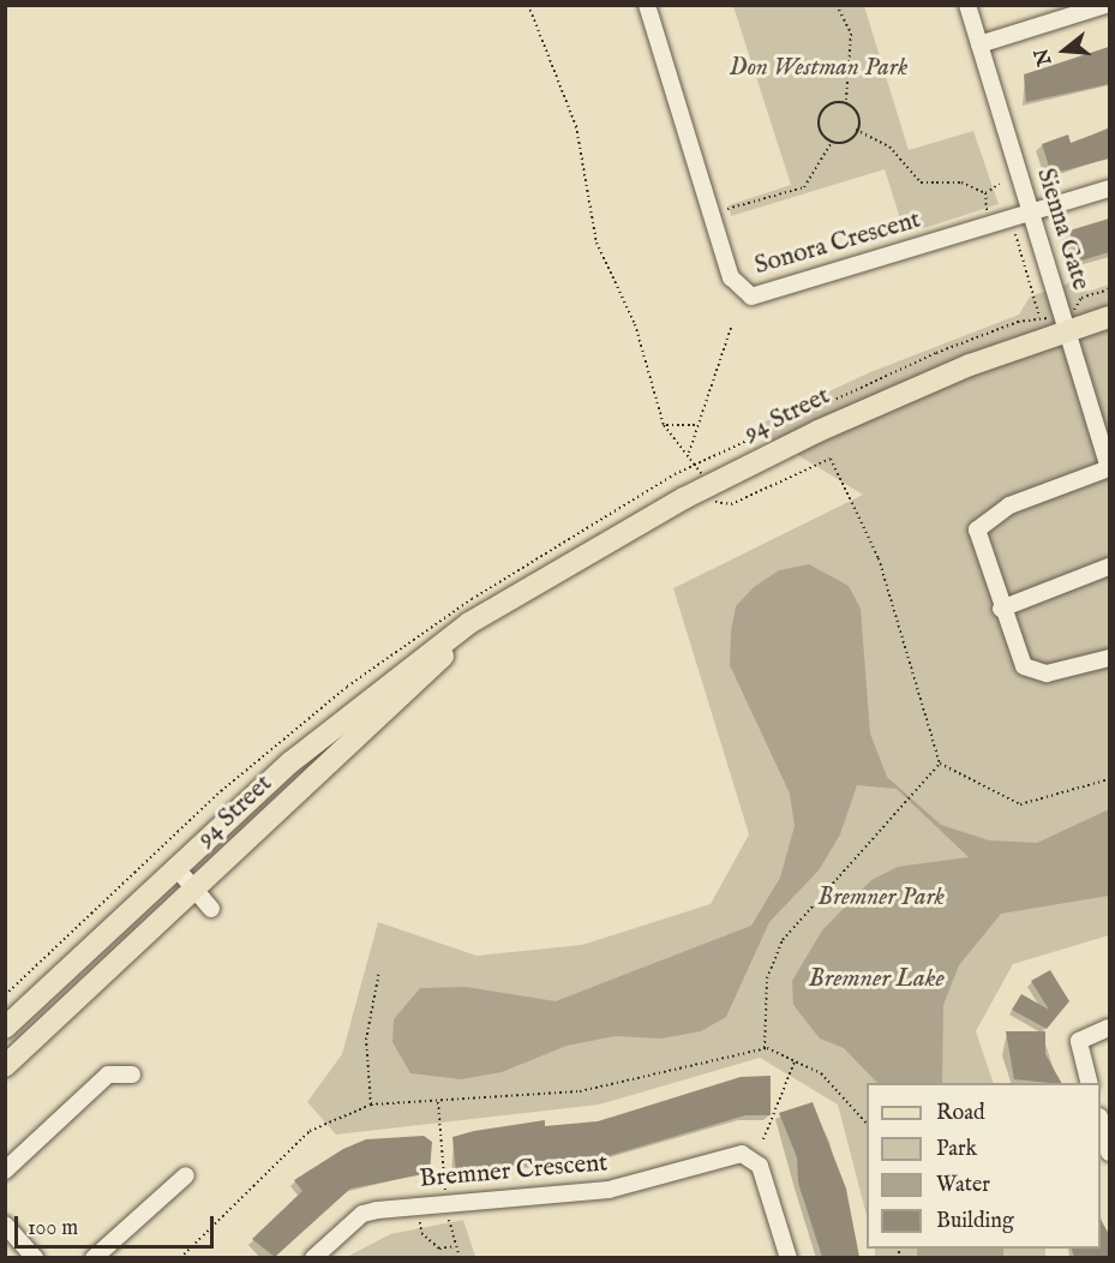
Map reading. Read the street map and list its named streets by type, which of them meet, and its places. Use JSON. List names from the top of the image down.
{
  "streets": {
    "main road": ["94 Street"],
    "street": ["Sienna Gate", "Sonora Crescent", "Bremner Crescent"]
  },
  "crossings": [
    ["Sienna Gate", "Sonora Crescent"],
    ["Sienna Gate", "94 Street"]
  ],
  "water": ["Bremner Lake"],
  "parks": ["Don Westman Park", "Bremner Park"],
  "legend": [
    "Road",
    "Park",
    "Water",
    "Building"
  ],
  "scale_bar": "100 m",
  "north": "left"
}
